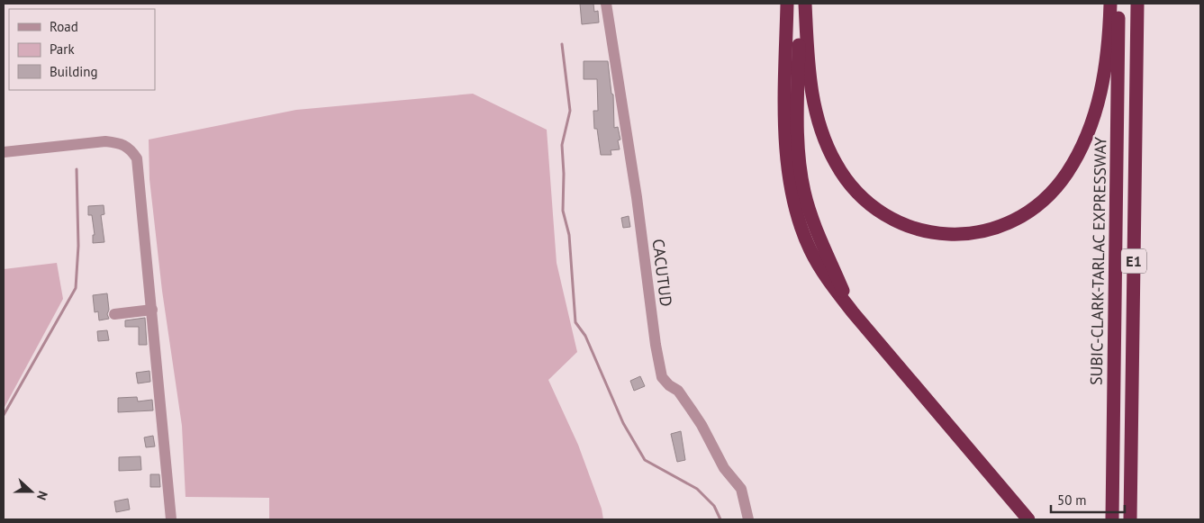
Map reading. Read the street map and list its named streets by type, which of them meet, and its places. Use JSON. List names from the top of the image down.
{
  "streets": {
    "highway": ["SUBIC-CLARK-TARLAC EXPRESSWAY", "E1"],
    "street": ["CACUTUD"]
  },
  "legend": ["Road", "Park", "Building"],
  "scale_bar": "50 m",
  "north": "right"
}
